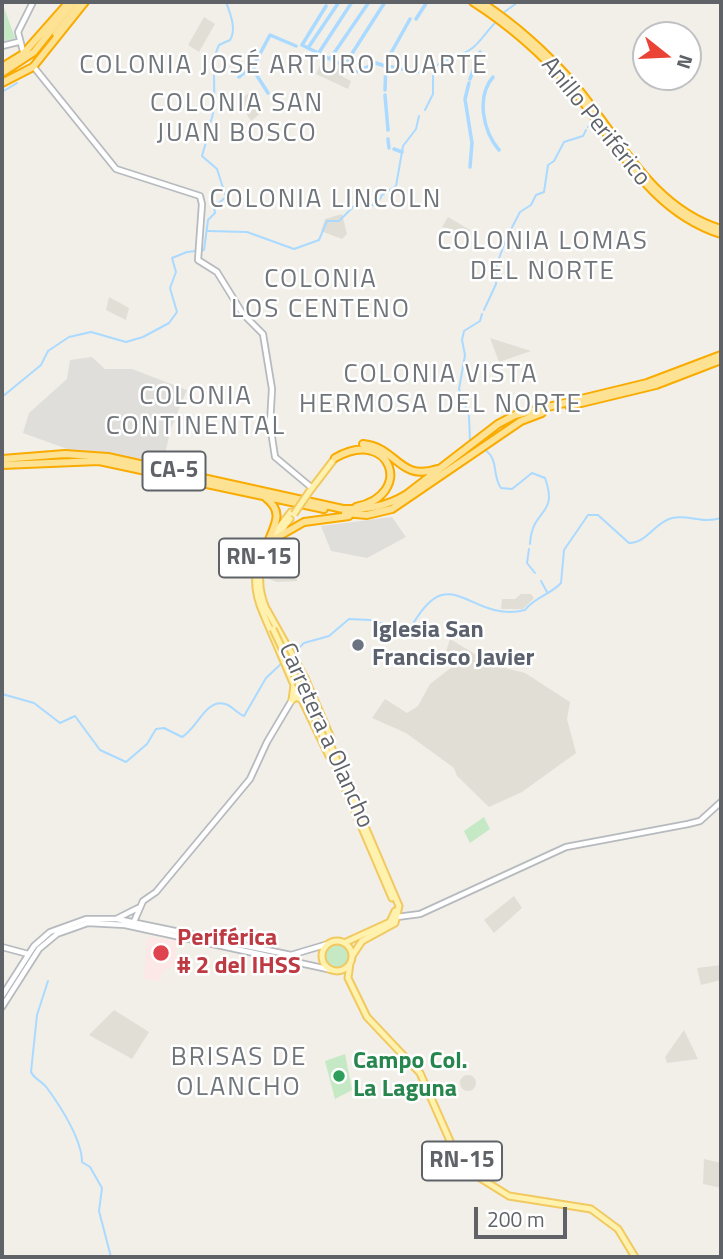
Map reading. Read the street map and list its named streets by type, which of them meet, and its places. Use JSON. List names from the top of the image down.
{
  "streets": {
    "highway": ["Anillo Periférico", "CA-5"],
    "main road": ["RN-15", "Carretera a Olancho"]
  },
  "crossings": [
    ["RN-15", "Carretera a Olancho"]
  ],
  "districts": [
    "COLONIA JOSÉ ARTURO DUARTE",
    "COLONIA SAN JUAN BOSCO",
    "COLONIA LINCOLN",
    "COLONIA LOMAS DEL NORTE",
    "COLONIA LOS CENTENO",
    "COLONIA VISTA HERMOSA DEL NORTE",
    "COLONIA CONTINENTAL",
    "BRISAS DE OLANCHO"
  ],
  "places": ["Iglesia San Francisco Javier", "Periférica # 2 del IHSS", "Campo Col. La Laguna"],
  "scale_bar": "200 m",
  "north": "right"
}
